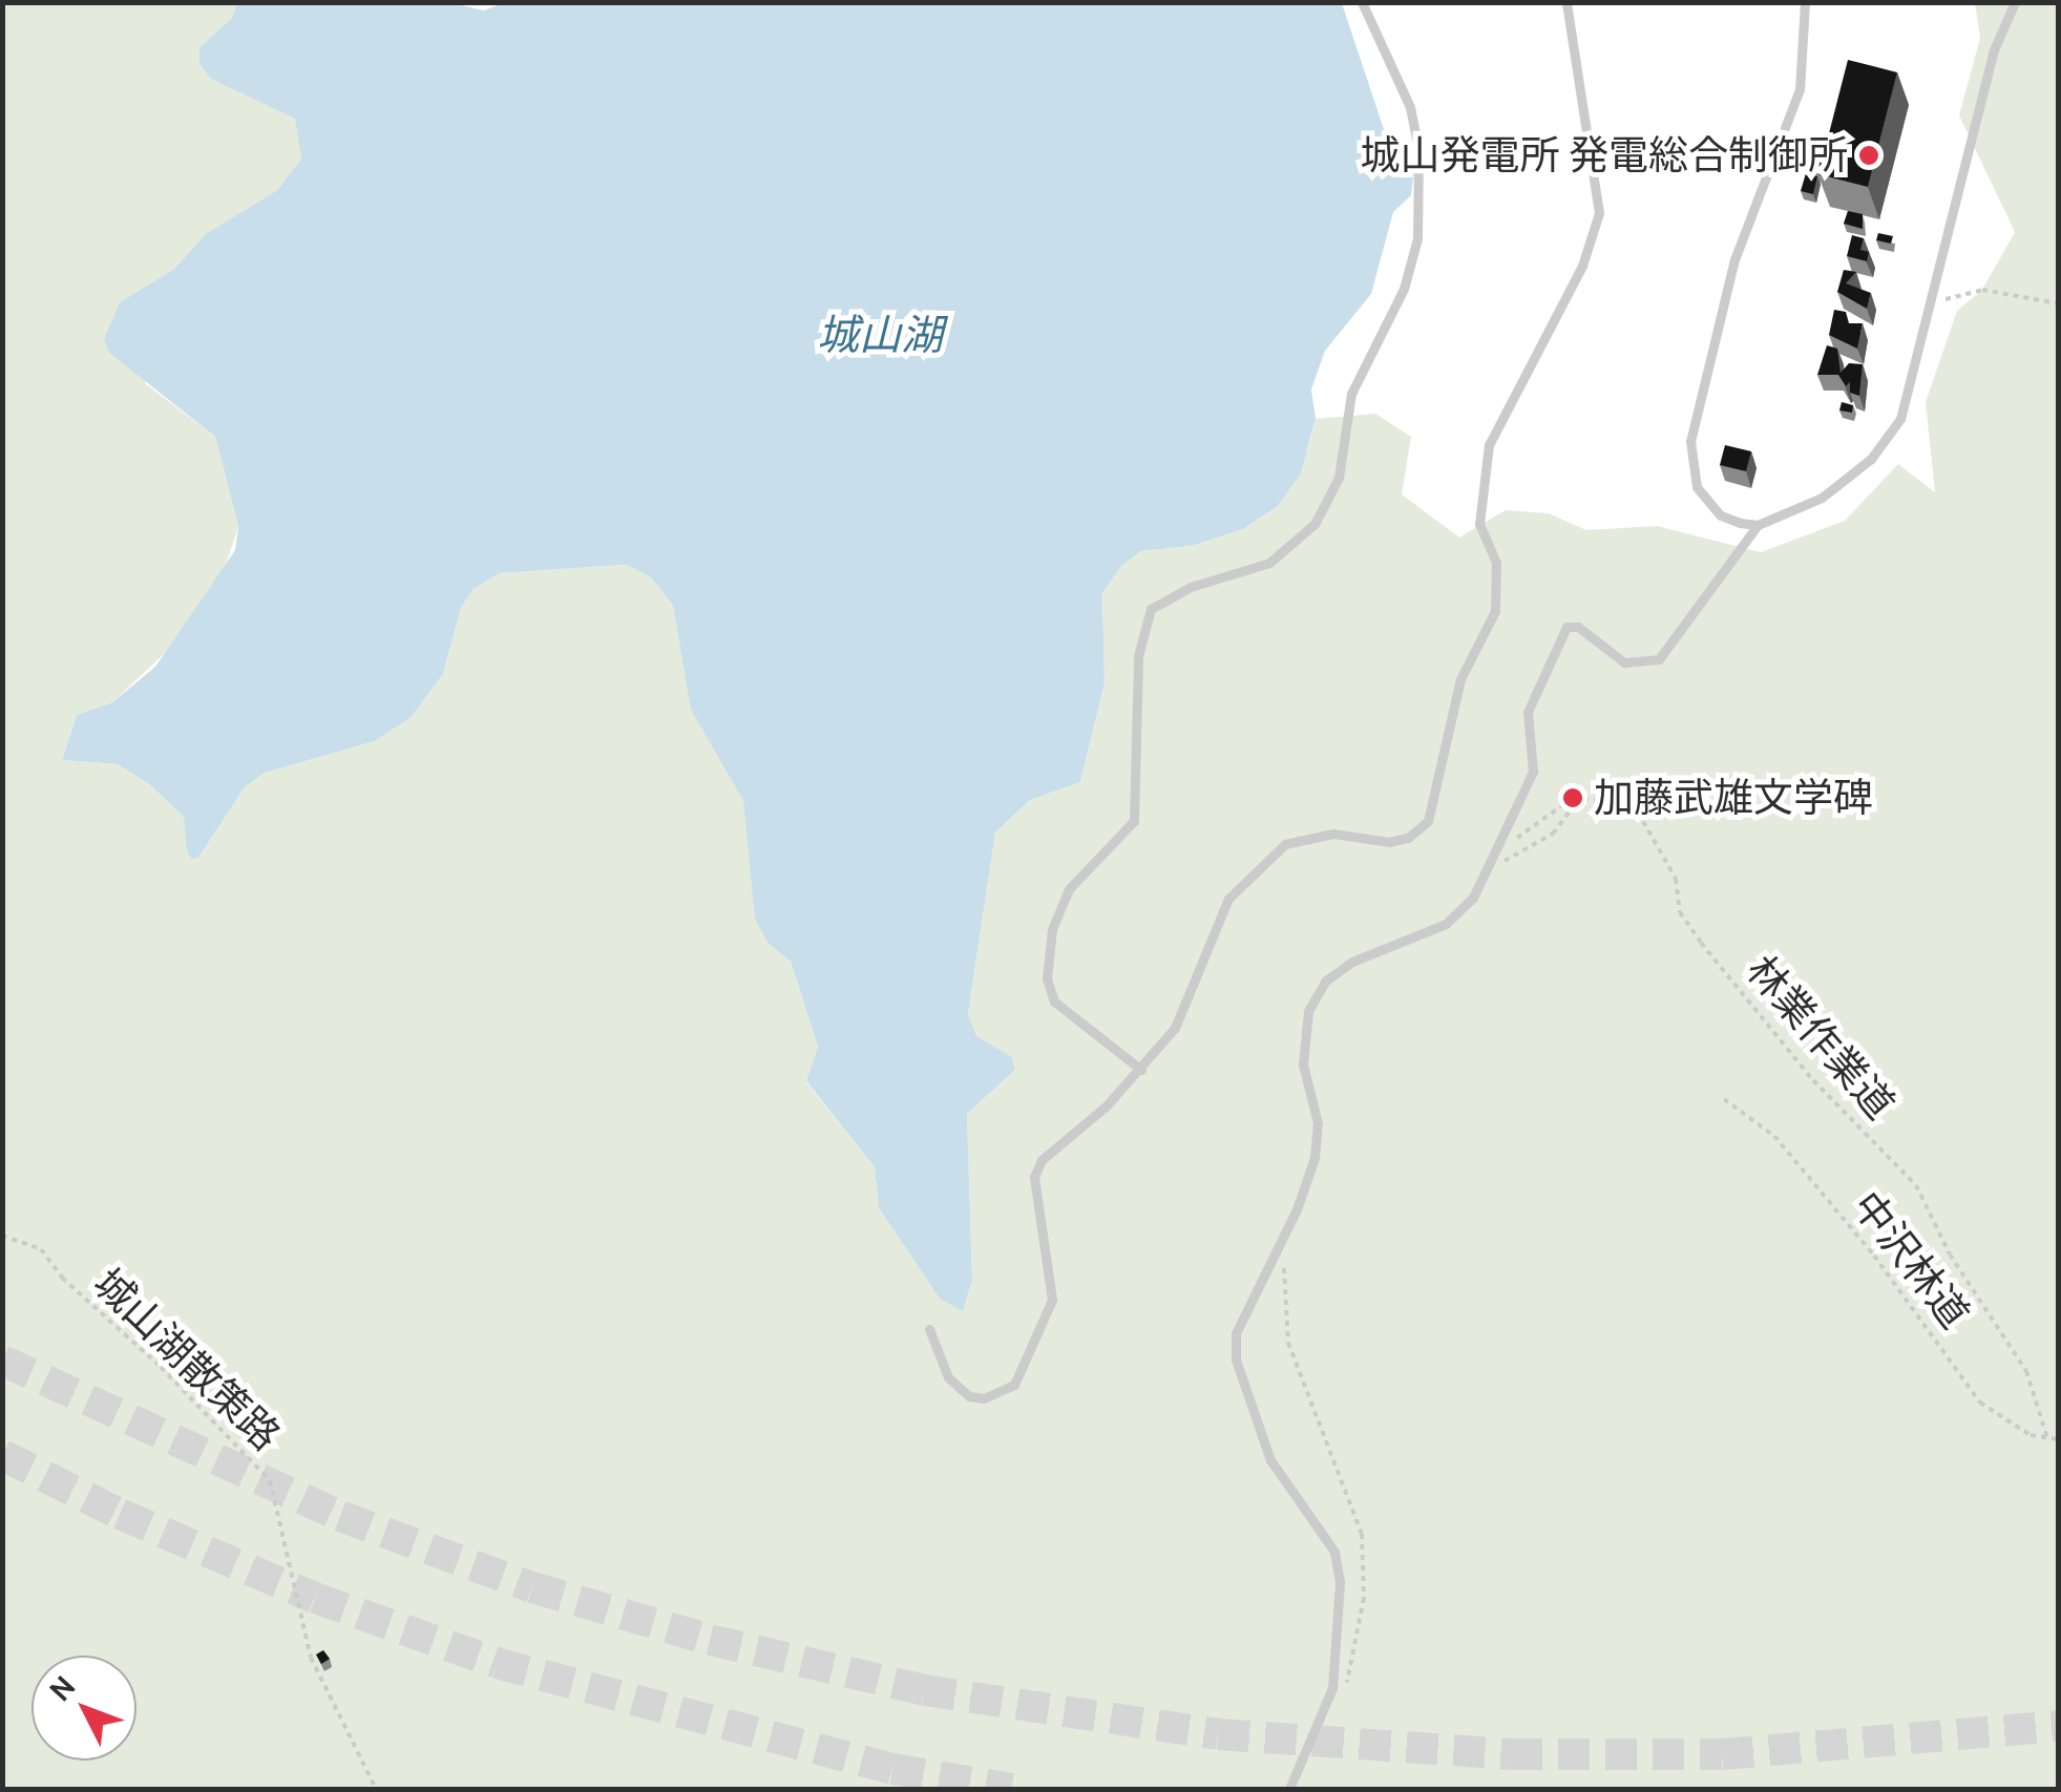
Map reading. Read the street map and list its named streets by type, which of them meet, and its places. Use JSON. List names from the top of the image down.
{
  "streets": {
    "path": ["林業作業道", "中沢林道", "城山湖散策路"]
  },
  "crossings": [
    ["林業作業道", "中沢林道"]
  ],
  "water": ["城山湖"],
  "places": ["城山発電所 発電総合制御所", "加藤武雄文学碑"],
  "north": "top left"
}
